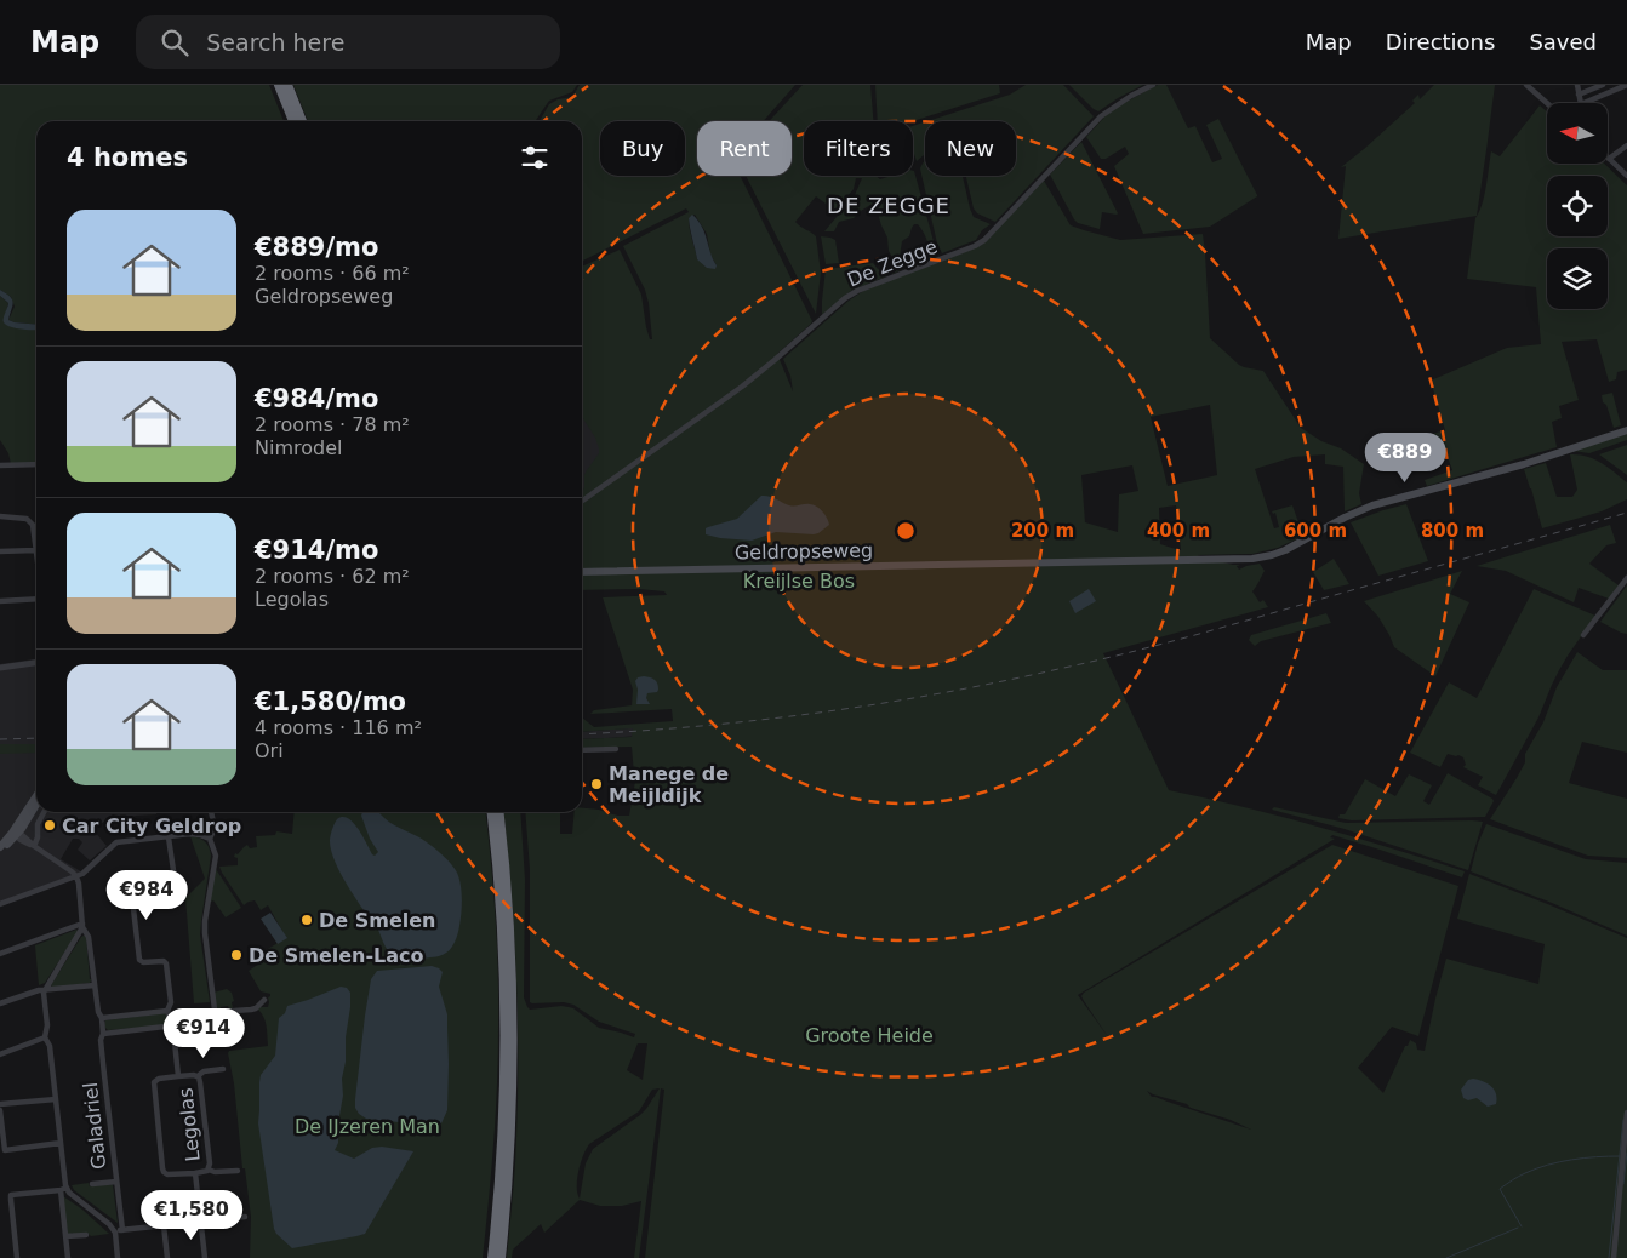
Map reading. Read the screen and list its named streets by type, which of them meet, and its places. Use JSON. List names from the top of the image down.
{
  "streets": {
    "main road": ["Geldropseweg"],
    "street": ["De Zegge", "Legolas", "Galadriel"]
  },
  "districts": ["DE ZEGGE"],
  "parks": ["Kreijlse Bos", "Groote Heide", "De IJzeren Man"],
  "places": [
    "Manege de Meijldijk",
    "Car City Geldrop",
    "De Smelen",
    "De Smelen-Laco"
  ],
  "north": "left",
  "page": {
    "header": "Map",
    "search": "Search here",
    "nav": ["Map", "Directions", "Saved"],
    "chip": [
      "Buy",
      "Rent",
      "Filters",
      "New"
    ],
    "heading": "4 homes",
    "list": [
      {
        "name": "€889/mo",
        "note": "2 rooms · 66 m² · Geldropseweg"
      },
      {
        "name": "€984/mo",
        "note": "2 rooms · 78 m² · Nimrodel"
      },
      {
        "name": "€914/mo",
        "note": "2 rooms · 62 m² · Legolas"
      },
      {
        "name": "€1,580/mo",
        "note": "4 rooms · 116 m² · Ori"
      }
    ],
    "price": [
      "€889",
      "€984",
      "€914",
      "€1,580"
    ]
  },
  "rings": [
    "200 m",
    "400 m",
    "600 m",
    "800 m"
  ]
}
